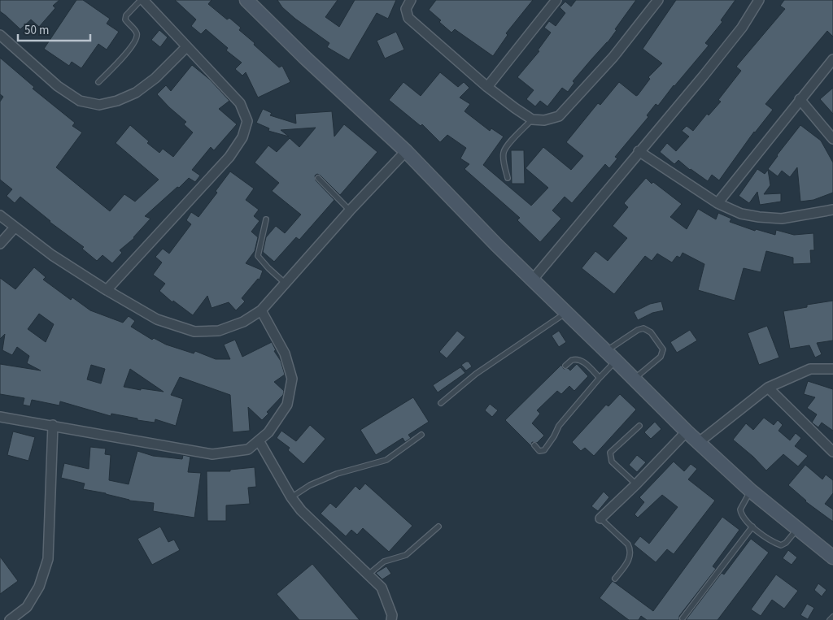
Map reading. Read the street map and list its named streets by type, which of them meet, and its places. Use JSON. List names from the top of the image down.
{
  "scale_bar": "50 m"
}
